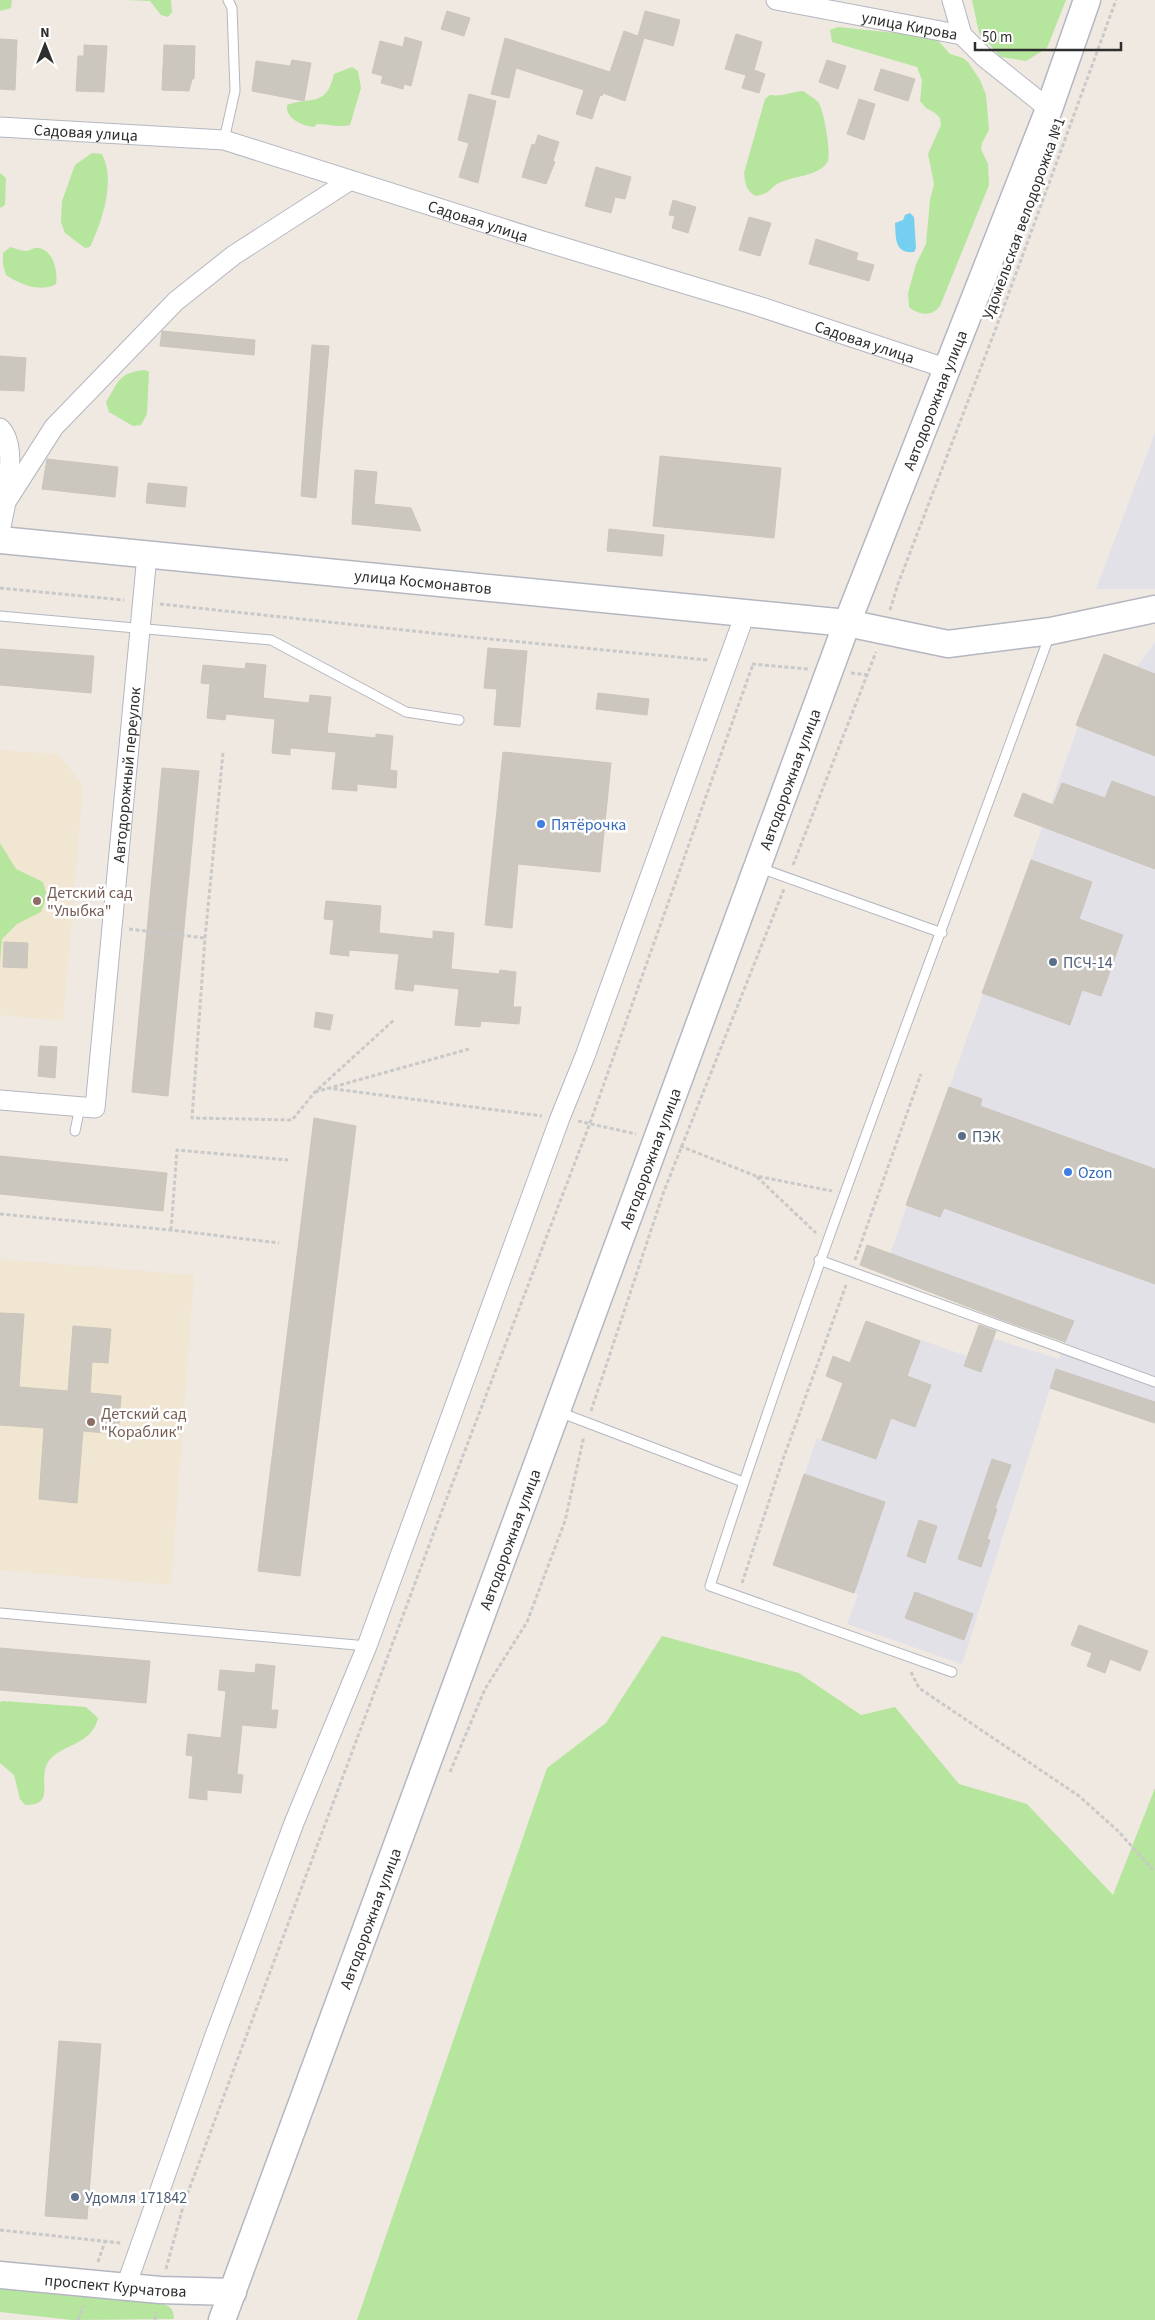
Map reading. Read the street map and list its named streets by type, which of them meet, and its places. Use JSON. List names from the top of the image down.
{
  "streets": {
    "main road": ["Автодорожная улица", "улица Космонавтов", "проспект Курчатова"],
    "street": ["улица Кирова", "Садовая улица", "Автодорожный переулок"],
    "path": ["Удомельская велодорожка №1"]
  },
  "crossings": [
    ["улица Кирова", "Автодорожная улица"],
    ["Садовая улица", "Автодорожная улица"],
    ["Удомельская велодорожка №1", "улица Космонавтов"],
    ["Автодорожная улица", "улица Космонавтов"],
    ["Автодорожная улица", "проспект Курчатова"],
    ["улица Космонавтов", "Автодорожный переулок"]
  ],
  "places": [
    "Пятёрочка",
    "Детский сад \"Улыбка\"",
    "ПСЧ-14",
    "ПЭК",
    "Ozon",
    "Детский сад \"Кораблик\"",
    "Удомля 171842"
  ],
  "scale_bar": "50 m",
  "north": "top"
}
